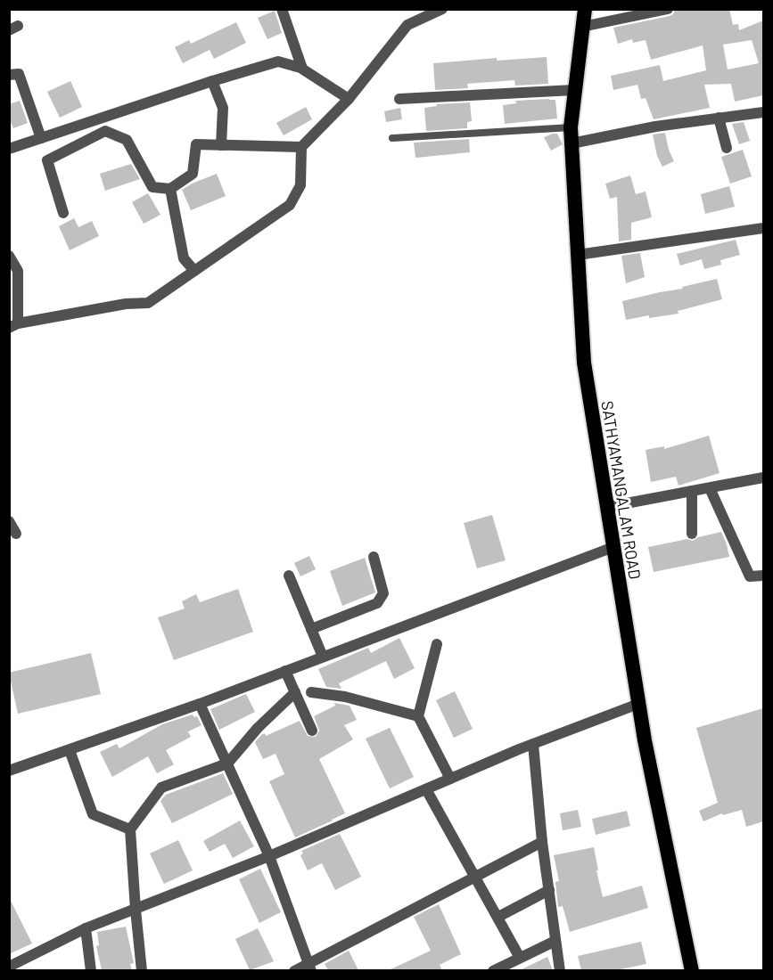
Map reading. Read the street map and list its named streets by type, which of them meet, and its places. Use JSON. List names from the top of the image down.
{
  "streets": {
    "highway": ["SATHYAMANGALAM ROAD"]
  }
}
